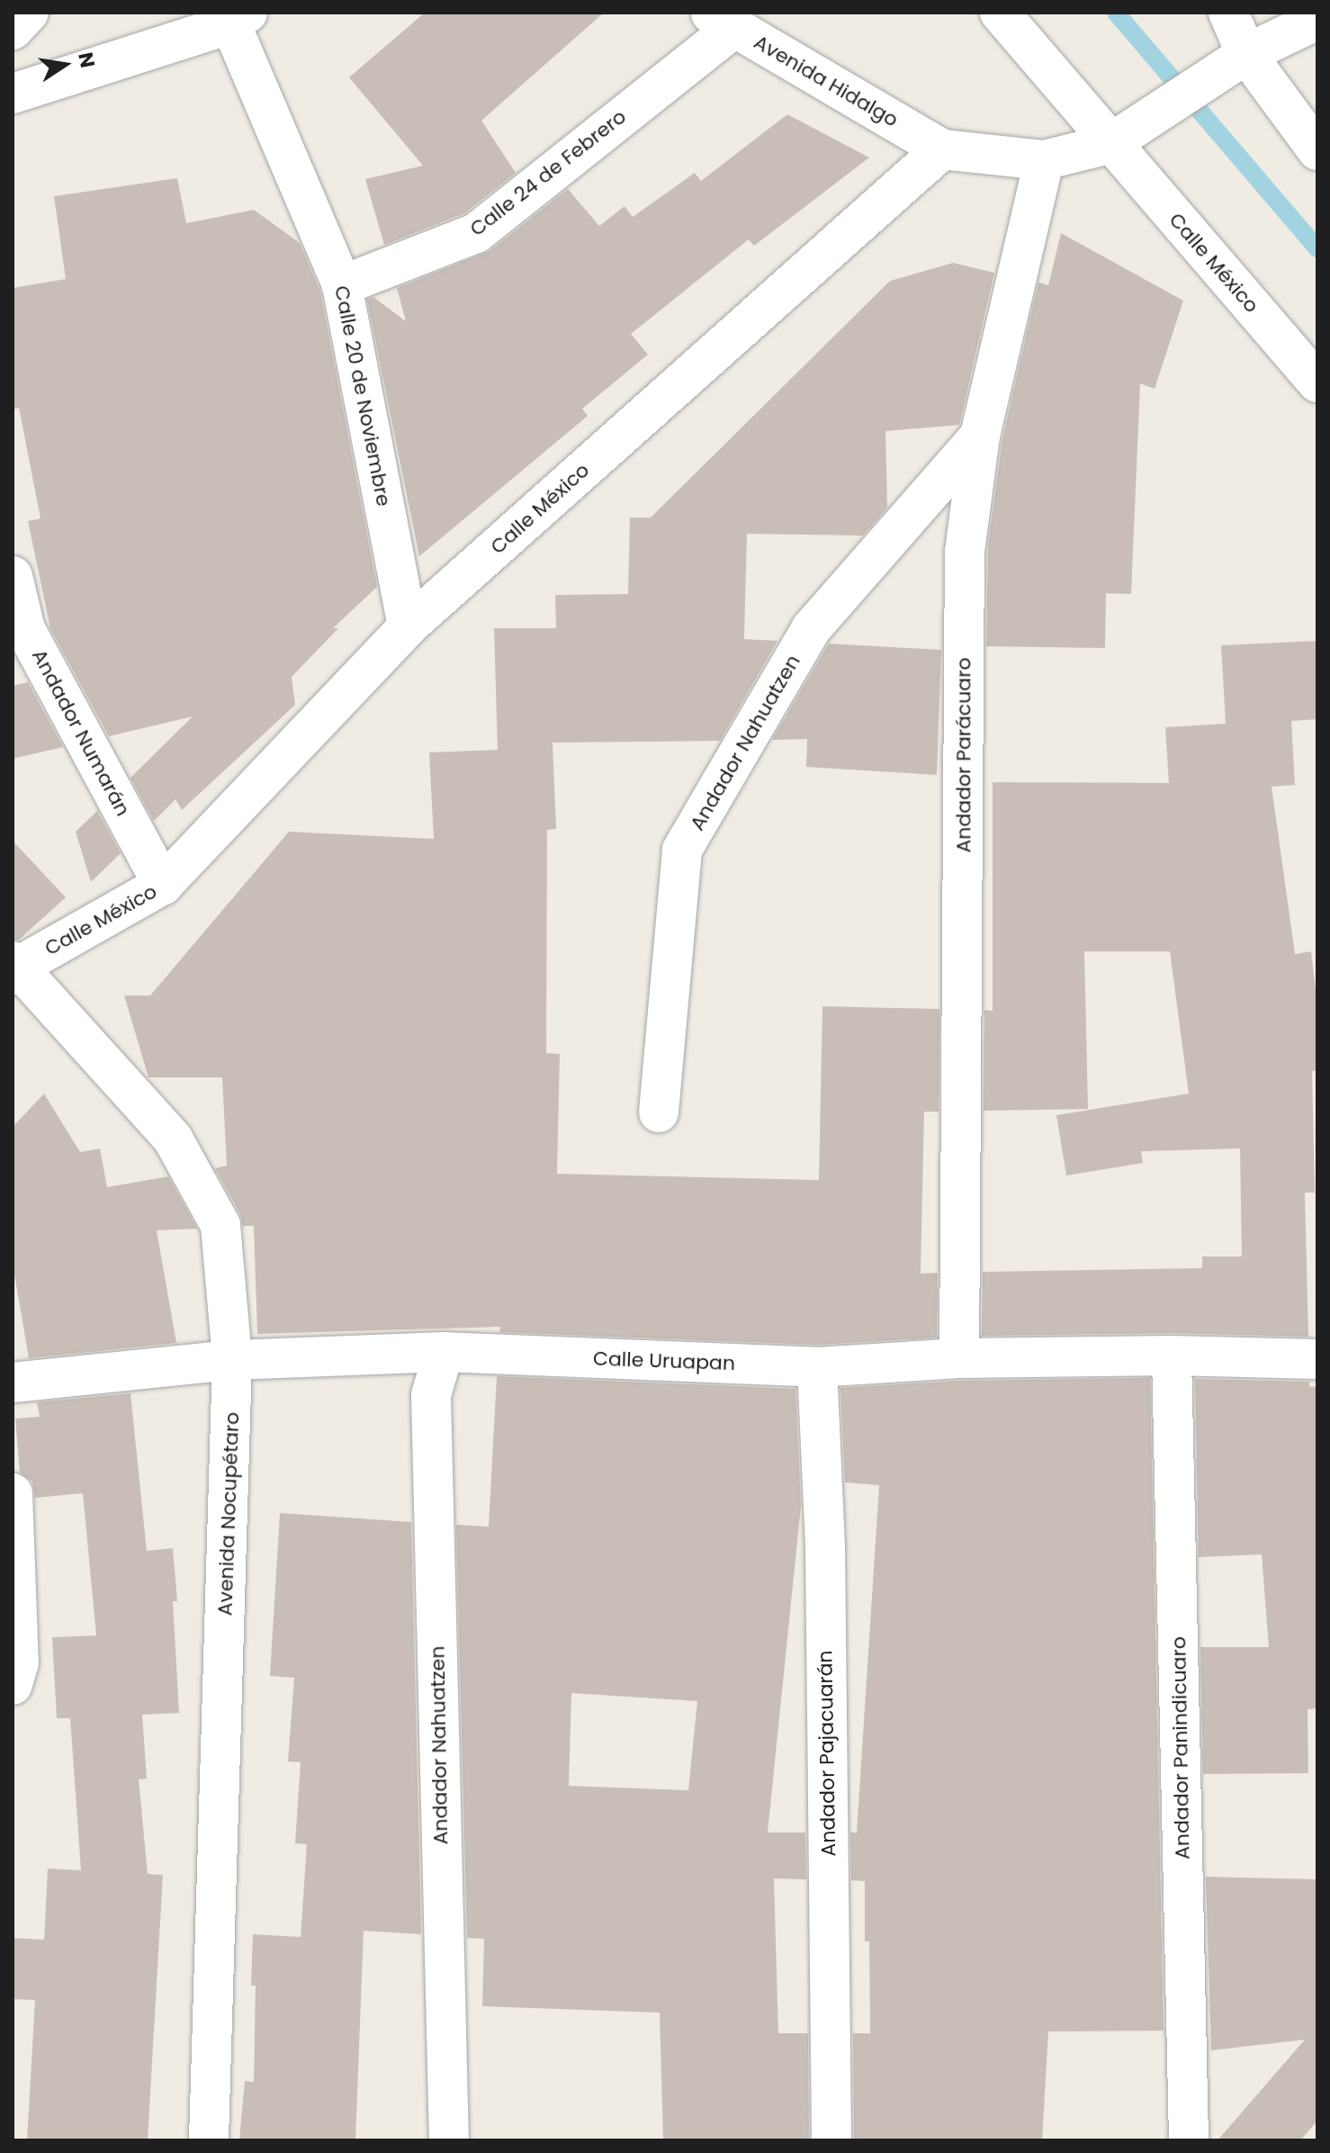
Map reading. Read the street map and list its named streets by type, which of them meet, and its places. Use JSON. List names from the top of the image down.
{
  "streets": {
    "street": [
      "Avenida Hidalgo",
      "Calle 24 de Febrero",
      "Calle México",
      "Calle 20 de Noviembre",
      "Andador Numarán",
      "Andador Nahuatzen",
      "Andador Parácuaro",
      "Calle Uruapan",
      "Avenida Nocupétaro",
      "Andador Panindicuaro",
      "Andador Pajacuarán"
    ]
  },
  "crossings": [
    ["Avenida Hidalgo", "Calle 24 de Febrero"],
    ["Avenida Hidalgo", "Calle México"],
    ["Calle 24 de Febrero", "Calle 20 de Noviembre"],
    ["Calle México", "Calle 20 de Noviembre"],
    ["Calle México", "Andador Numarán"],
    ["Calle México", "Avenida Nocupétaro"],
    ["Andador Nahuatzen", "Andador Parácuaro"],
    ["Andador Nahuatzen", "Calle Uruapan"],
    ["Andador Parácuaro", "Calle Uruapan"],
    ["Calle Uruapan", "Avenida Nocupétaro"],
    ["Calle Uruapan", "Andador Panindicuaro"],
    ["Calle Uruapan", "Andador Pajacuarán"]
  ],
  "north": "right"
}
